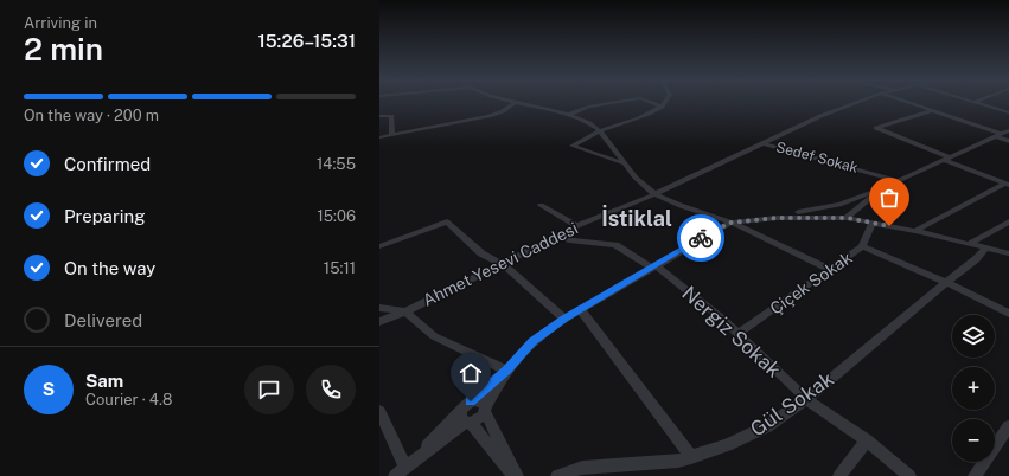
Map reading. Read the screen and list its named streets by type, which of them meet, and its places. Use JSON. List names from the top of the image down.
{
  "streets": {
    "street": [
      "Sedef Sokak",
      "Ahmet Yesevi Caddesi",
      "Çiçek Sokak",
      "Nergiz Sokak",
      "Gül Sokak"
    ]
  },
  "crossings": [
    ["Sedef Sokak", "Ahmet Yesevi Caddesi"],
    ["Ahmet Yesevi Caddesi", "Nergiz Sokak"],
    ["Çiçek Sokak", "Nergiz Sokak"],
    ["Nergiz Sokak", "Gül Sokak"]
  ],
  "districts": ["İstiklal"],
  "page": {
    "heading": ["2 min", "Arriving in", "15:26–15:31"],
    "panel": ["Sam", "Courier · 4.8"],
    "bar": "On the way · 200 m",
    "list": [
      ["Confirmed", "14:55"],
      ["Preparing", "15:06"],
      ["On the way", "15:11"],
      "Delivered"
    ],
    "map_buttons": ["+", "−"],
    "round": "S"
  }
}
